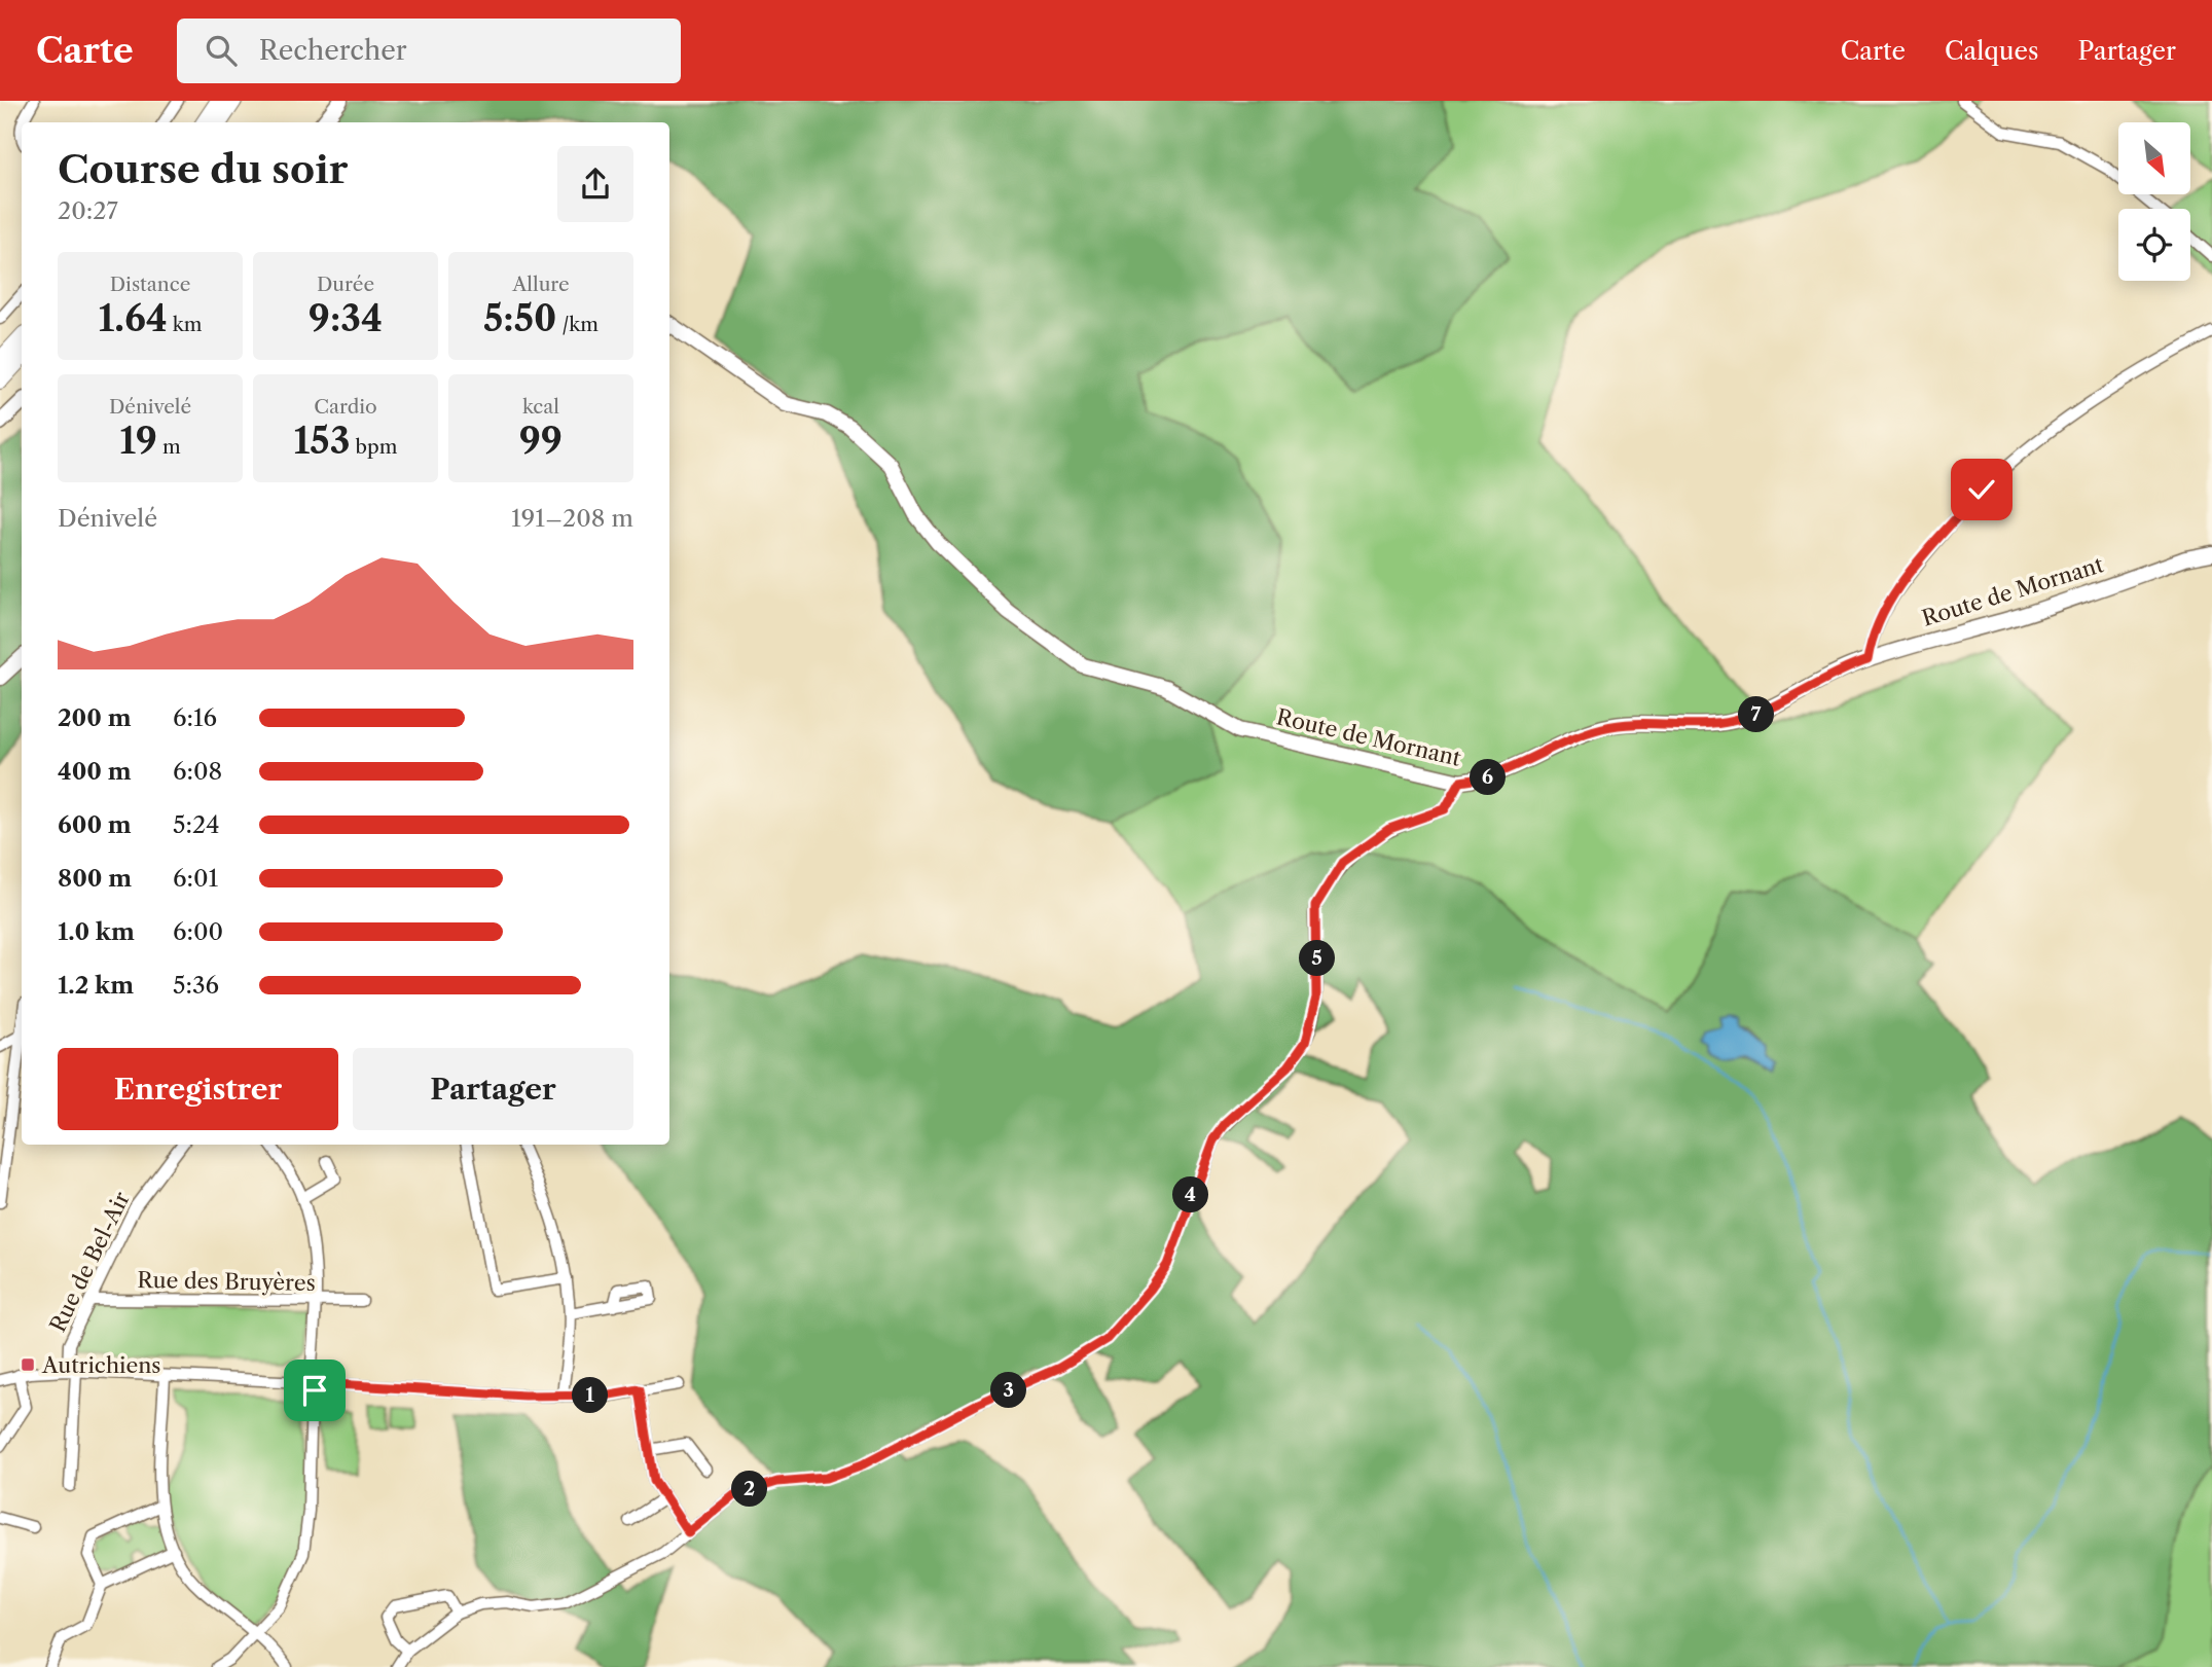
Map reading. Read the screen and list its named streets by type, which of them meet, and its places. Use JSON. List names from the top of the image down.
{
  "streets": {
    "main road": ["Route de Mornant"],
    "street": ["Rue de Bel-Air", "Rue des Bruyères"]
  },
  "crossings": [
    ["Rue de Bel-Air", "Rue des Bruyères"]
  ],
  "places": {
    "transit": ["Autrichiens"]
  },
  "north": "bottom right",
  "page": {
    "header": "Carte",
    "search": "Rechercher",
    "nav": ["Carte", "Calques", "Partager"],
    "heading": ["Course du soir", "20:27"],
    "stats": [
      ["Distance", "1.64 km"],
      ["Durée", "9:34"],
      ["Allure", "5:50 /km"],
      ["Dénivelé", "19 m"],
      ["Cardio", "153 bpm"],
      ["kcal", "99"]
    ],
    "chart": ["Dénivelé", "191–208 m"],
    "list": [
      {
        "name": "200 m",
        "note": "6:16"
      },
      {
        "name": "400 m",
        "note": "6:08"
      },
      {
        "name": "600 m",
        "note": "5:24"
      },
      {
        "name": "800 m",
        "note": "6:01"
      },
      {
        "name": "1.0 km",
        "note": "6:00"
      },
      {
        "name": "1.2 km",
        "note": "5:36"
      }
    ],
    "pins": [
      "7",
      "6",
      "5",
      "4",
      "3",
      "1",
      "2"
    ],
    "buttons": ["Enregistrer", "Partager"]
  }
}
